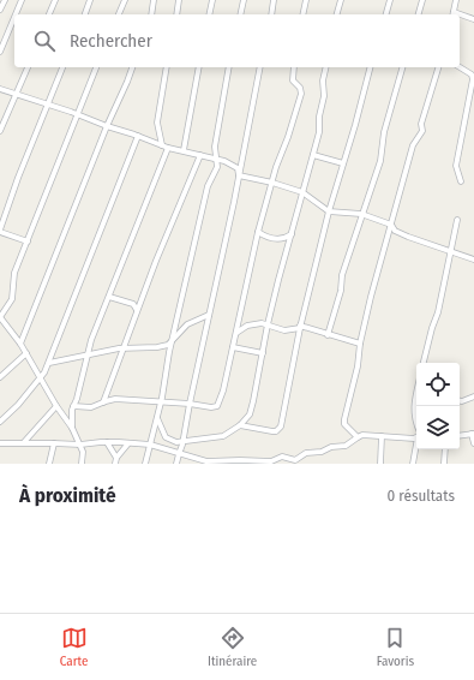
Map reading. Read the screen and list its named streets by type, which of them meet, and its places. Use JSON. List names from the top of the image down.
{
  "page": {
    "search": "Rechercher",
    "heading": ["À proximité", "0 résultats"],
    "nav": ["Carte", "Itinéraire", "Favoris"]
  }
}
